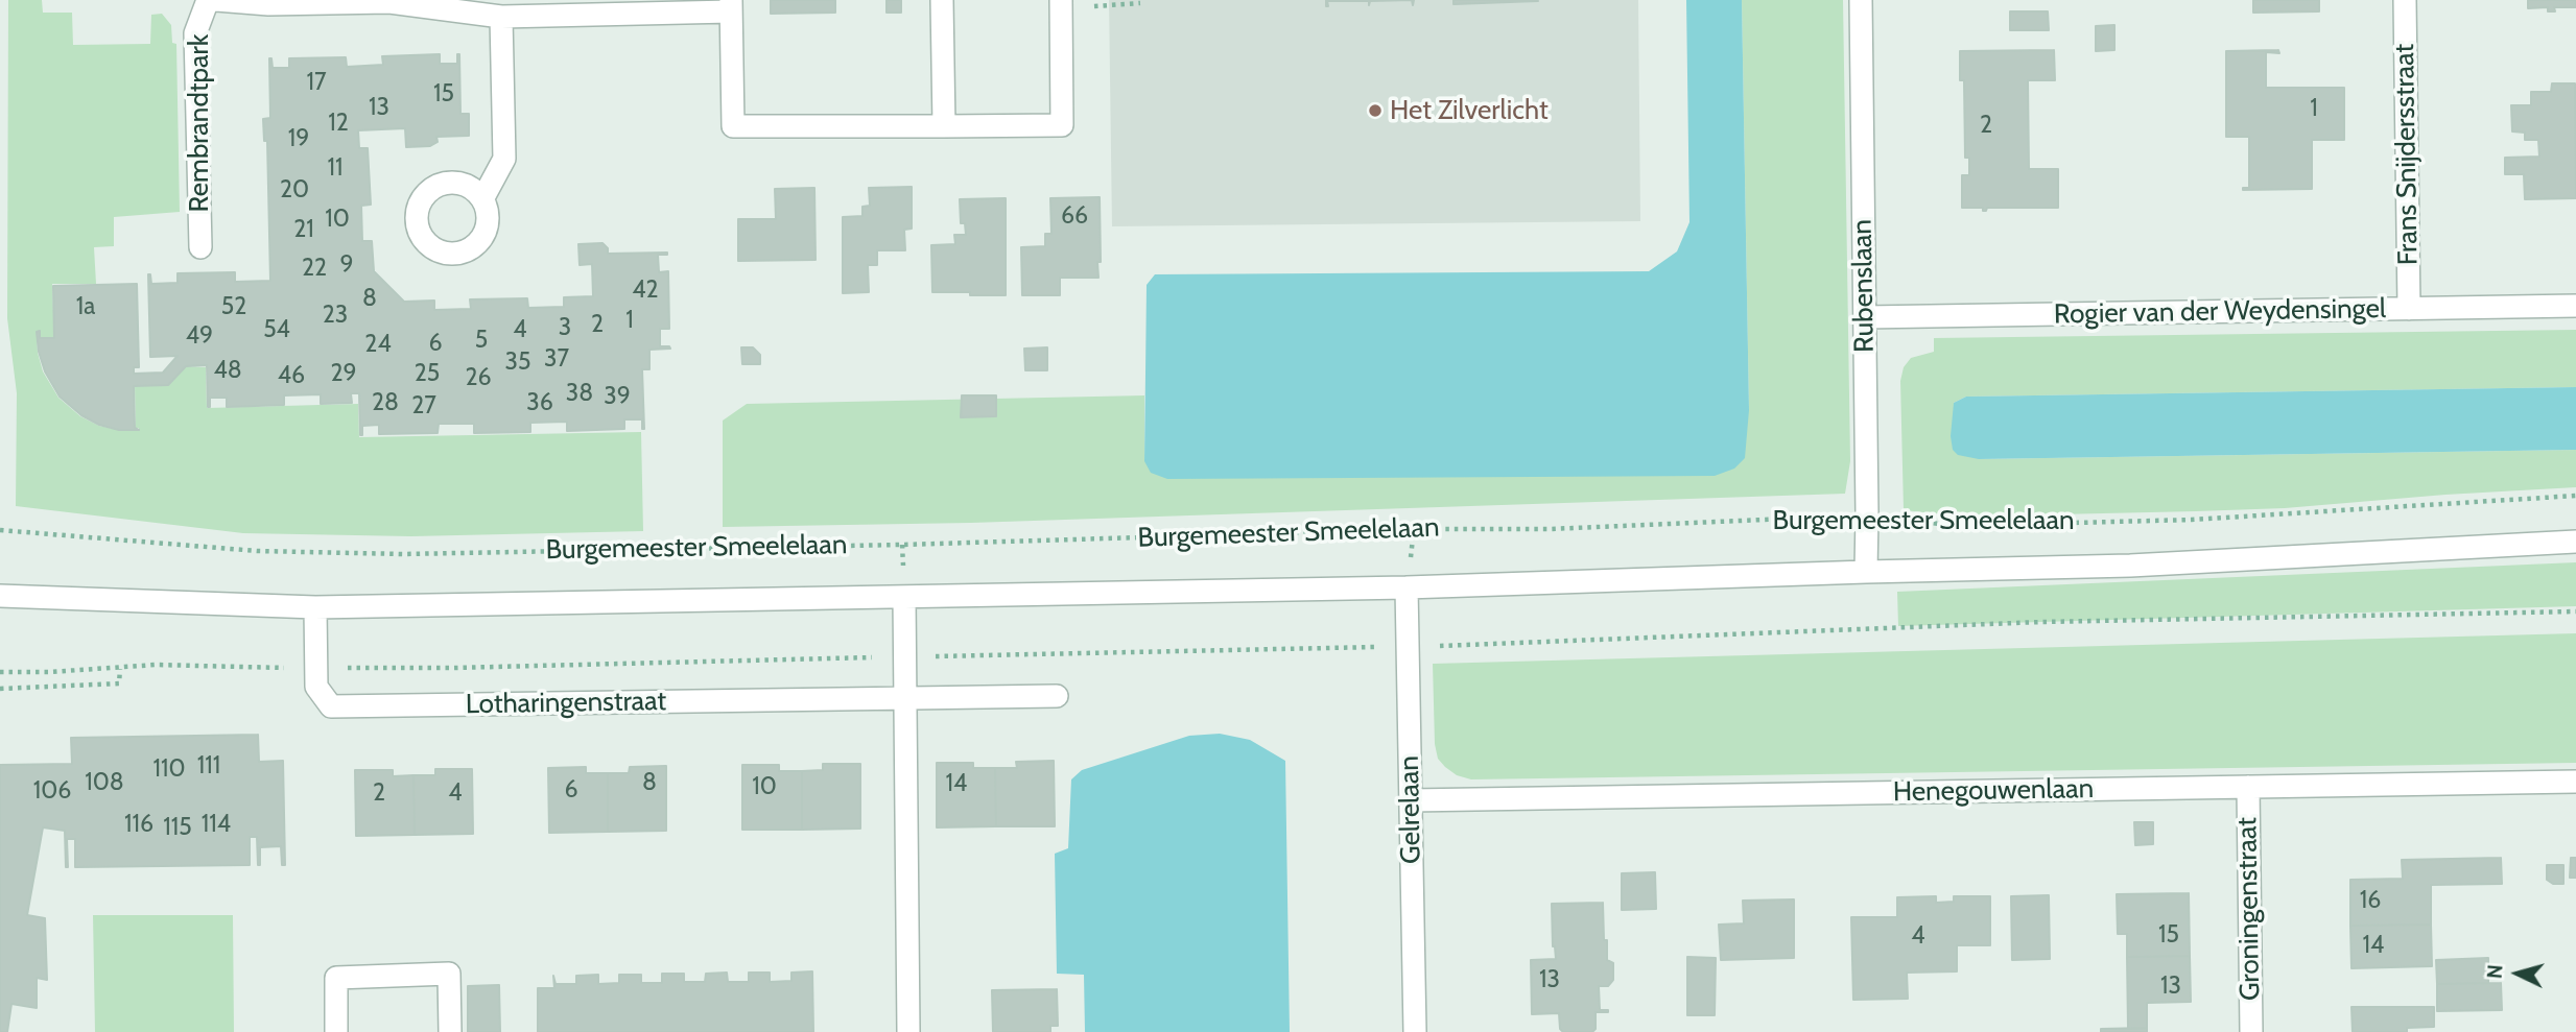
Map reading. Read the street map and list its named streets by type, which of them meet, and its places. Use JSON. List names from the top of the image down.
{
  "streets": {
    "street": [
      "Rembrandtpark",
      "Frans Snijdersstraat",
      "Rubenslaan",
      "Rogier van der Weydensingel",
      "Burgemeester Smeelelaan",
      "Lotharingenstraat",
      "Henegouwenlaan",
      "Gelrelaan",
      "Groningenstraat"
    ]
  },
  "crossings": [
    ["Frans Snijdersstraat", "Rogier van der Weydensingel"],
    ["Rubenslaan", "Rogier van der Weydensingel"],
    ["Rubenslaan", "Burgemeester Smeelelaan"],
    ["Burgemeester Smeelelaan", "Lotharingenstraat"],
    ["Burgemeester Smeelelaan", "Gelrelaan"],
    ["Henegouwenlaan", "Gelrelaan"],
    ["Henegouwenlaan", "Groningenstraat"]
  ],
  "places": ["Het Zilverlicht"],
  "house_numbers": [
    "17",
    "15",
    "13",
    "1",
    "12",
    "2",
    "19",
    "11",
    "20",
    "66",
    "10",
    "21",
    "9",
    "22",
    "42",
    "8",
    "1a",
    "52",
    "23",
    "1",
    "2",
    "3",
    "54",
    "4",
    "49",
    "5",
    "6",
    "24",
    "37",
    "35",
    "48",
    "29",
    "25",
    "46",
    "26",
    "38",
    "39",
    "28",
    "36",
    "27",
    "111",
    "110",
    "108",
    "8",
    "14",
    "10",
    "6",
    "106",
    "2",
    "4",
    "116",
    "114",
    "115",
    "16",
    "15",
    "4",
    "14",
    "13",
    "13"
  ],
  "north": "left"
}
